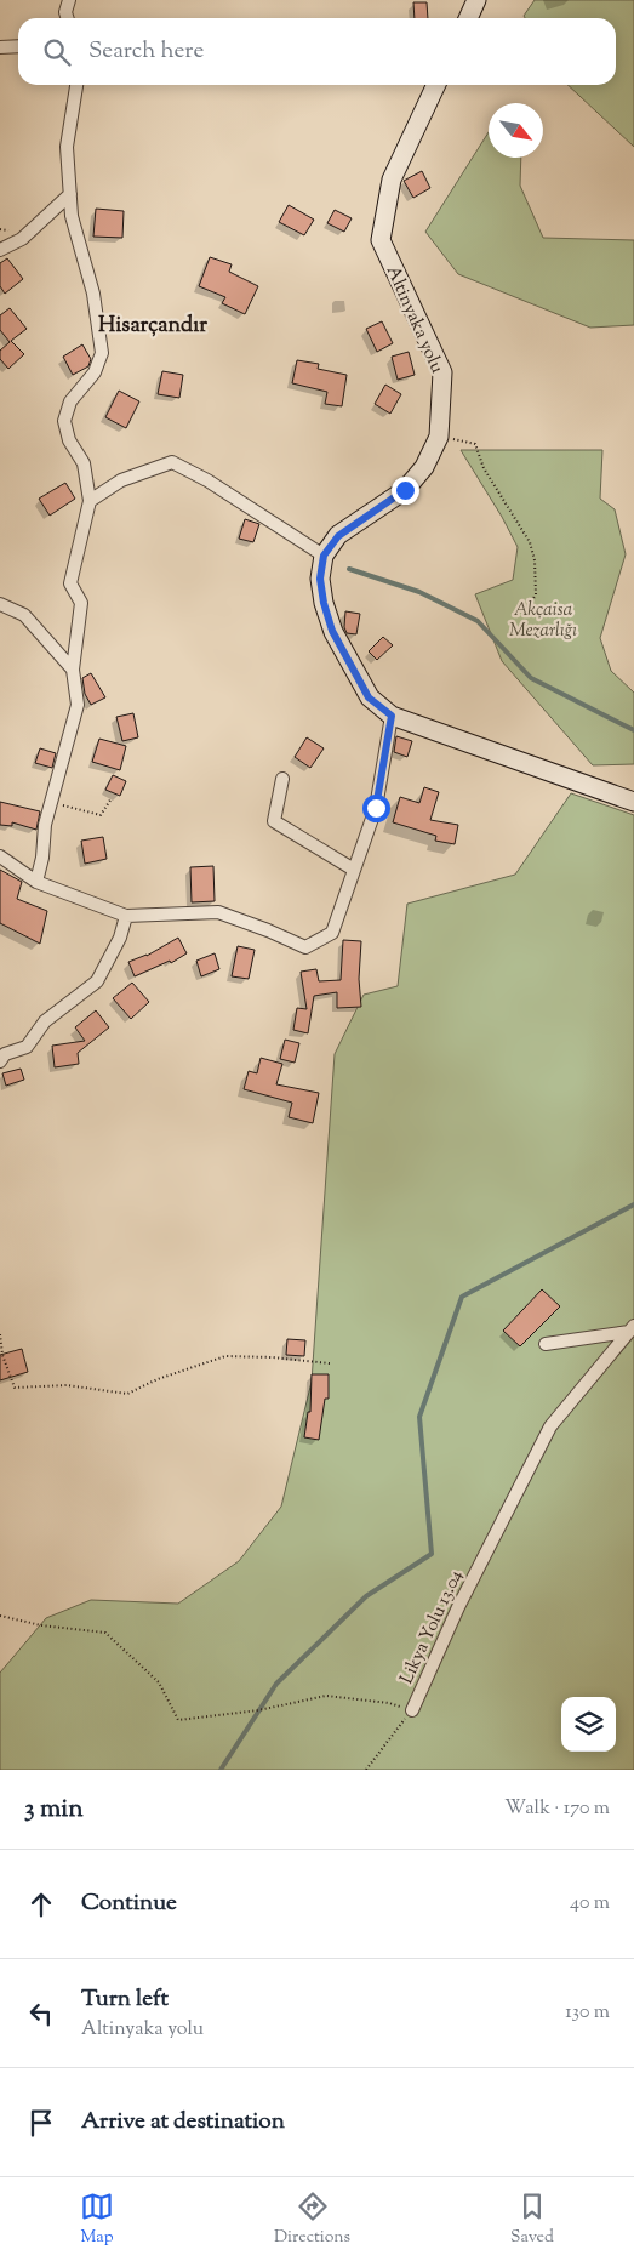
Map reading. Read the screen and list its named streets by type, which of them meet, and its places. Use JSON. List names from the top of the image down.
{
  "streets": {
    "main road": ["Altinyaka yolu"],
    "street": ["Likya Yolu 13.04"]
  },
  "districts": ["Hisarçandır"],
  "parks": ["Akçaisa Mezarlığı"],
  "north": "bottom right",
  "page": {
    "search": "Search here",
    "heading": ["3 min", "Walk · 170 m"],
    "list": [
      ["Continue", "40 m"],
      ["Turn left", "Altinyaka yolu", "130 m"],
      "Arrive at destination"
    ],
    "nav": ["Map", "Directions", "Saved"]
  }
}
